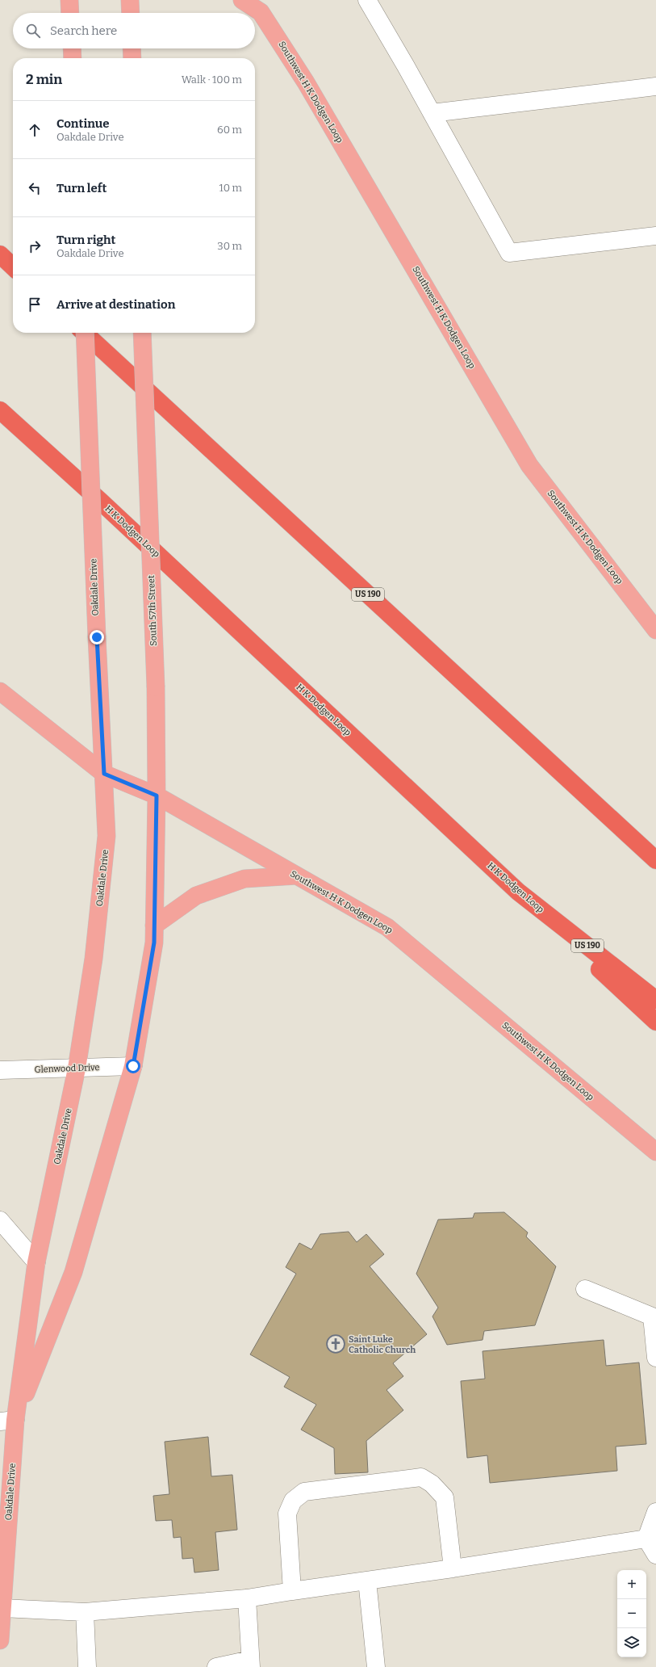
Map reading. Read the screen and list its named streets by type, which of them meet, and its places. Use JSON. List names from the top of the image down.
{
  "streets": {
    "highway": ["H K Dodgen Loop", "US 190"],
    "main road": ["Southwest H K Dodgen Loop", "Oakdale Drive", "South 57th Street"],
    "street": ["Glenwood Drive"]
  },
  "crossings": [
    ["Southwest H K Dodgen Loop", "Oakdale Drive"],
    ["Southwest H K Dodgen Loop", "South 57th Street"],
    ["Oakdale Drive", "South 57th Street"],
    ["Oakdale Drive", "Glenwood Drive"]
  ],
  "places": {
    "church": ["Saint Luke Catholic Church"]
  },
  "page": {
    "search": "Search here",
    "heading": ["2 min", "Walk · 100 m"],
    "list": [
      ["Continue", "Oakdale Drive", "60 m"],
      ["Turn left", "10 m"],
      ["Turn right", "Oakdale Drive", "30 m"],
      "Arrive at destination"
    ],
    "map_buttons": ["+", "−"]
  }
}
